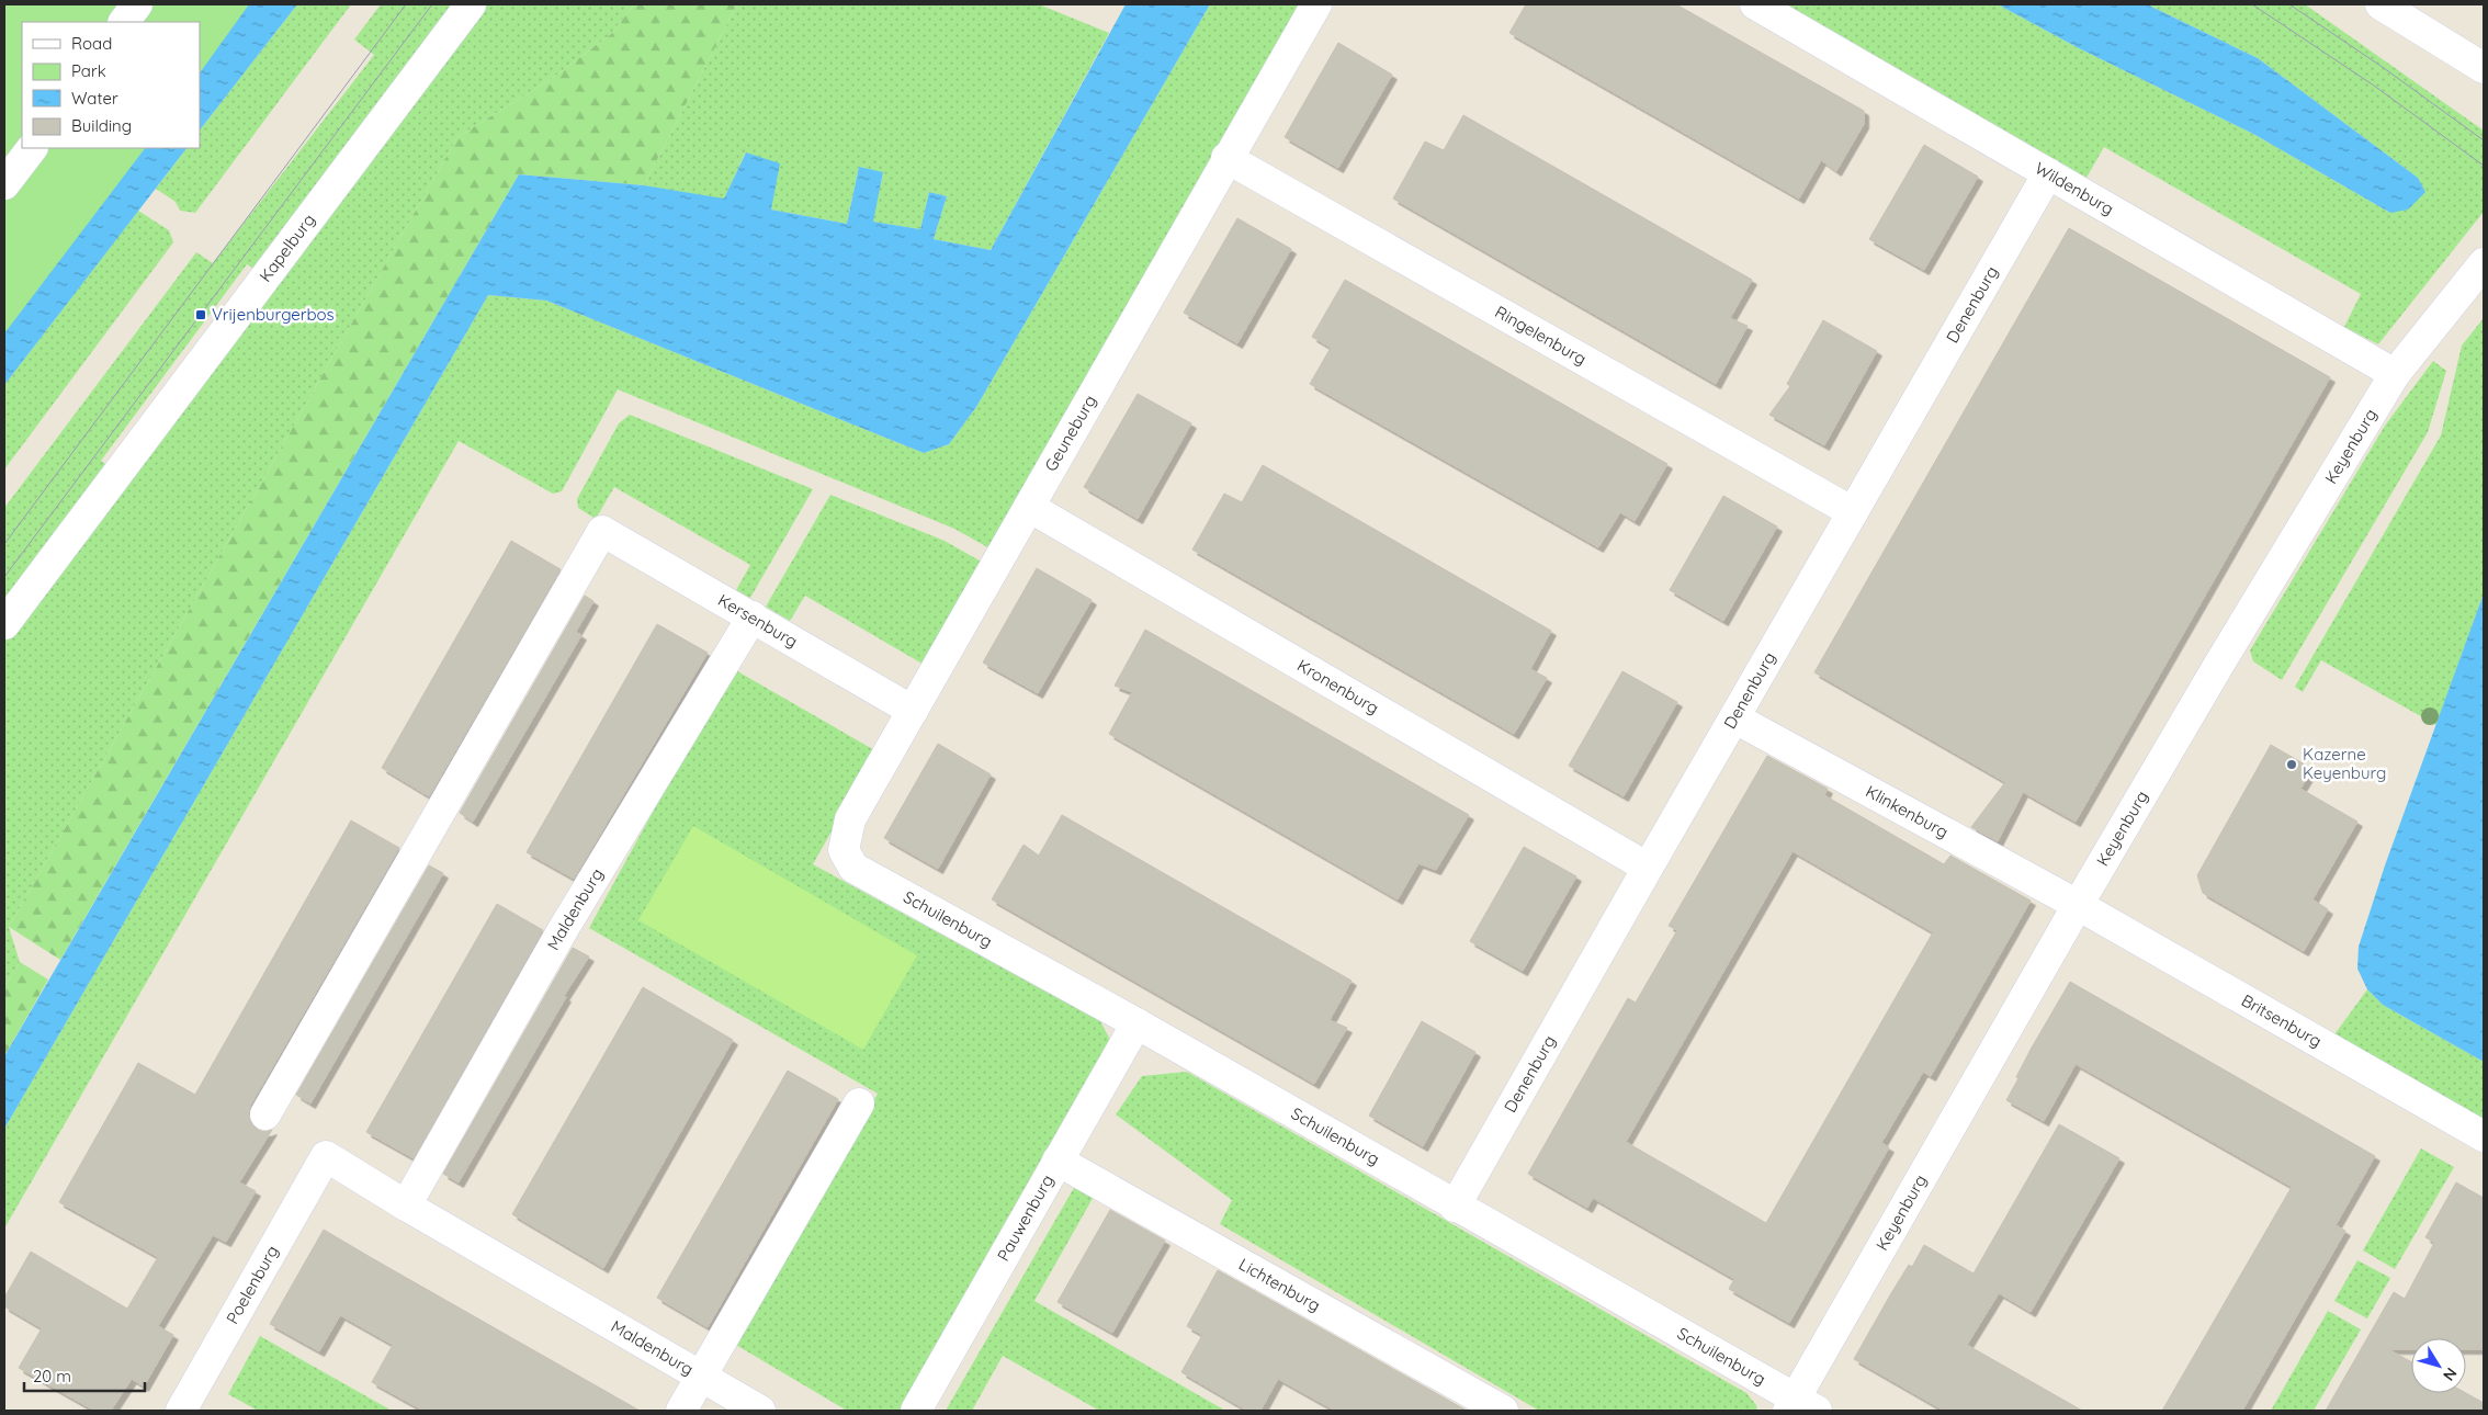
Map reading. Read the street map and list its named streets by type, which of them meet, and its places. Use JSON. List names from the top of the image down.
{
  "streets": {
    "street": [
      "Wildenburg",
      "Kapelburg",
      "Denenburg",
      "Ringelenburg",
      "Geuneburg",
      "Keyenburg",
      "Kersenburg",
      "Kronenburg",
      "Klinkenburg",
      "Maldenburg",
      "Schuilenburg",
      "Britsenburg",
      "Pauwenburg",
      "Poelenburg",
      "Lichtenburg"
    ]
  },
  "crossings": [
    ["Wildenburg", "Denenburg"],
    ["Wildenburg", "Keyenburg"],
    ["Denenburg", "Ringelenburg"],
    ["Denenburg", "Kronenburg"],
    ["Denenburg", "Klinkenburg"],
    ["Denenburg", "Schuilenburg"],
    ["Ringelenburg", "Geuneburg"],
    ["Geuneburg", "Kersenburg"],
    ["Geuneburg", "Kronenburg"],
    ["Geuneburg", "Schuilenburg"],
    ["Keyenburg", "Klinkenburg"],
    ["Keyenburg", "Schuilenburg"],
    ["Keyenburg", "Britsenburg"],
    ["Kersenburg", "Maldenburg"],
    ["Klinkenburg", "Britsenburg"],
    ["Maldenburg", "Poelenburg"],
    ["Schuilenburg", "Pauwenburg"],
    ["Pauwenburg", "Lichtenburg"]
  ],
  "places": {
    "transit": ["Vrijenburgerbos"],
    "other": ["Kazerne Keyenburg"]
  },
  "legend": [
    "Road",
    "Park",
    "Water",
    "Building"
  ],
  "scale_bar": "20 m",
  "north": "bottom right"
}
